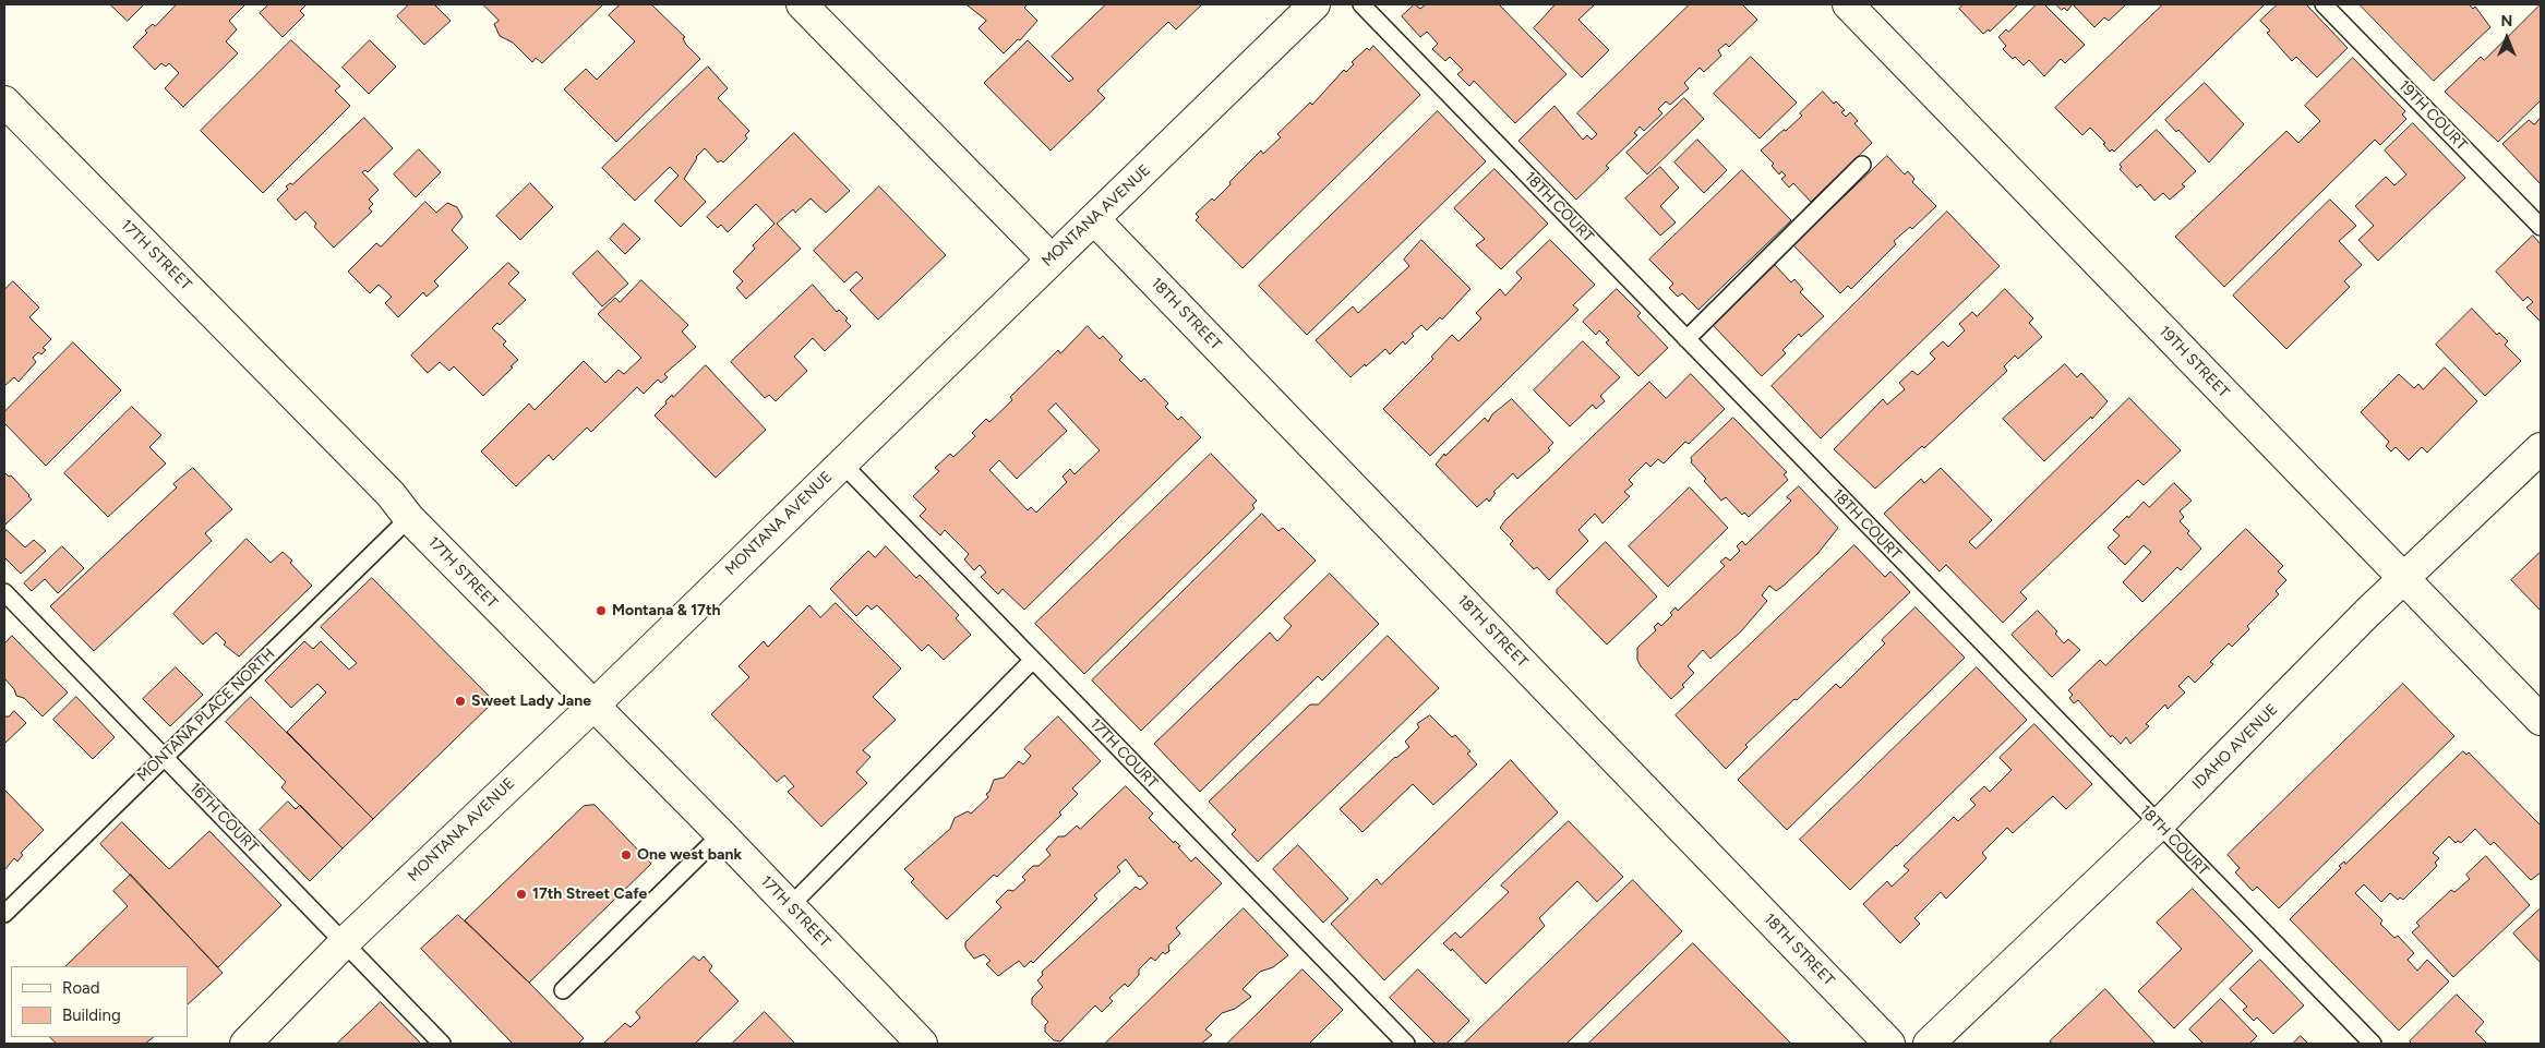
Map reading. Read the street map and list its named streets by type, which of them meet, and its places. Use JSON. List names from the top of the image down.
{
  "streets": {
    "street": [
      "MONTANA AVENUE",
      "17TH STREET",
      "18TH STREET",
      "19TH STREET",
      "IDAHO AVENUE"
    ],
    "lane": [
      "19TH COURT",
      "18TH COURT",
      "MONTANA PLACE NORTH",
      "17TH COURT",
      "16TH COURT"
    ]
  },
  "crossings": [
    ["18TH COURT", "IDAHO AVENUE"],
    ["MONTANA AVENUE", "17TH STREET"],
    ["MONTANA AVENUE", "18TH STREET"],
    ["MONTANA AVENUE", "17TH COURT"],
    ["MONTANA AVENUE", "16TH COURT"],
    ["17TH STREET", "MONTANA PLACE NORTH"],
    ["19TH STREET", "IDAHO AVENUE"],
    ["MONTANA PLACE NORTH", "16TH COURT"]
  ],
  "places": [
    "Montana & 17th",
    "Sweet Lady Jane",
    "One west bank",
    "17th Street Cafe"
  ],
  "legend": ["Road", "Building"],
  "north": "top"
}
